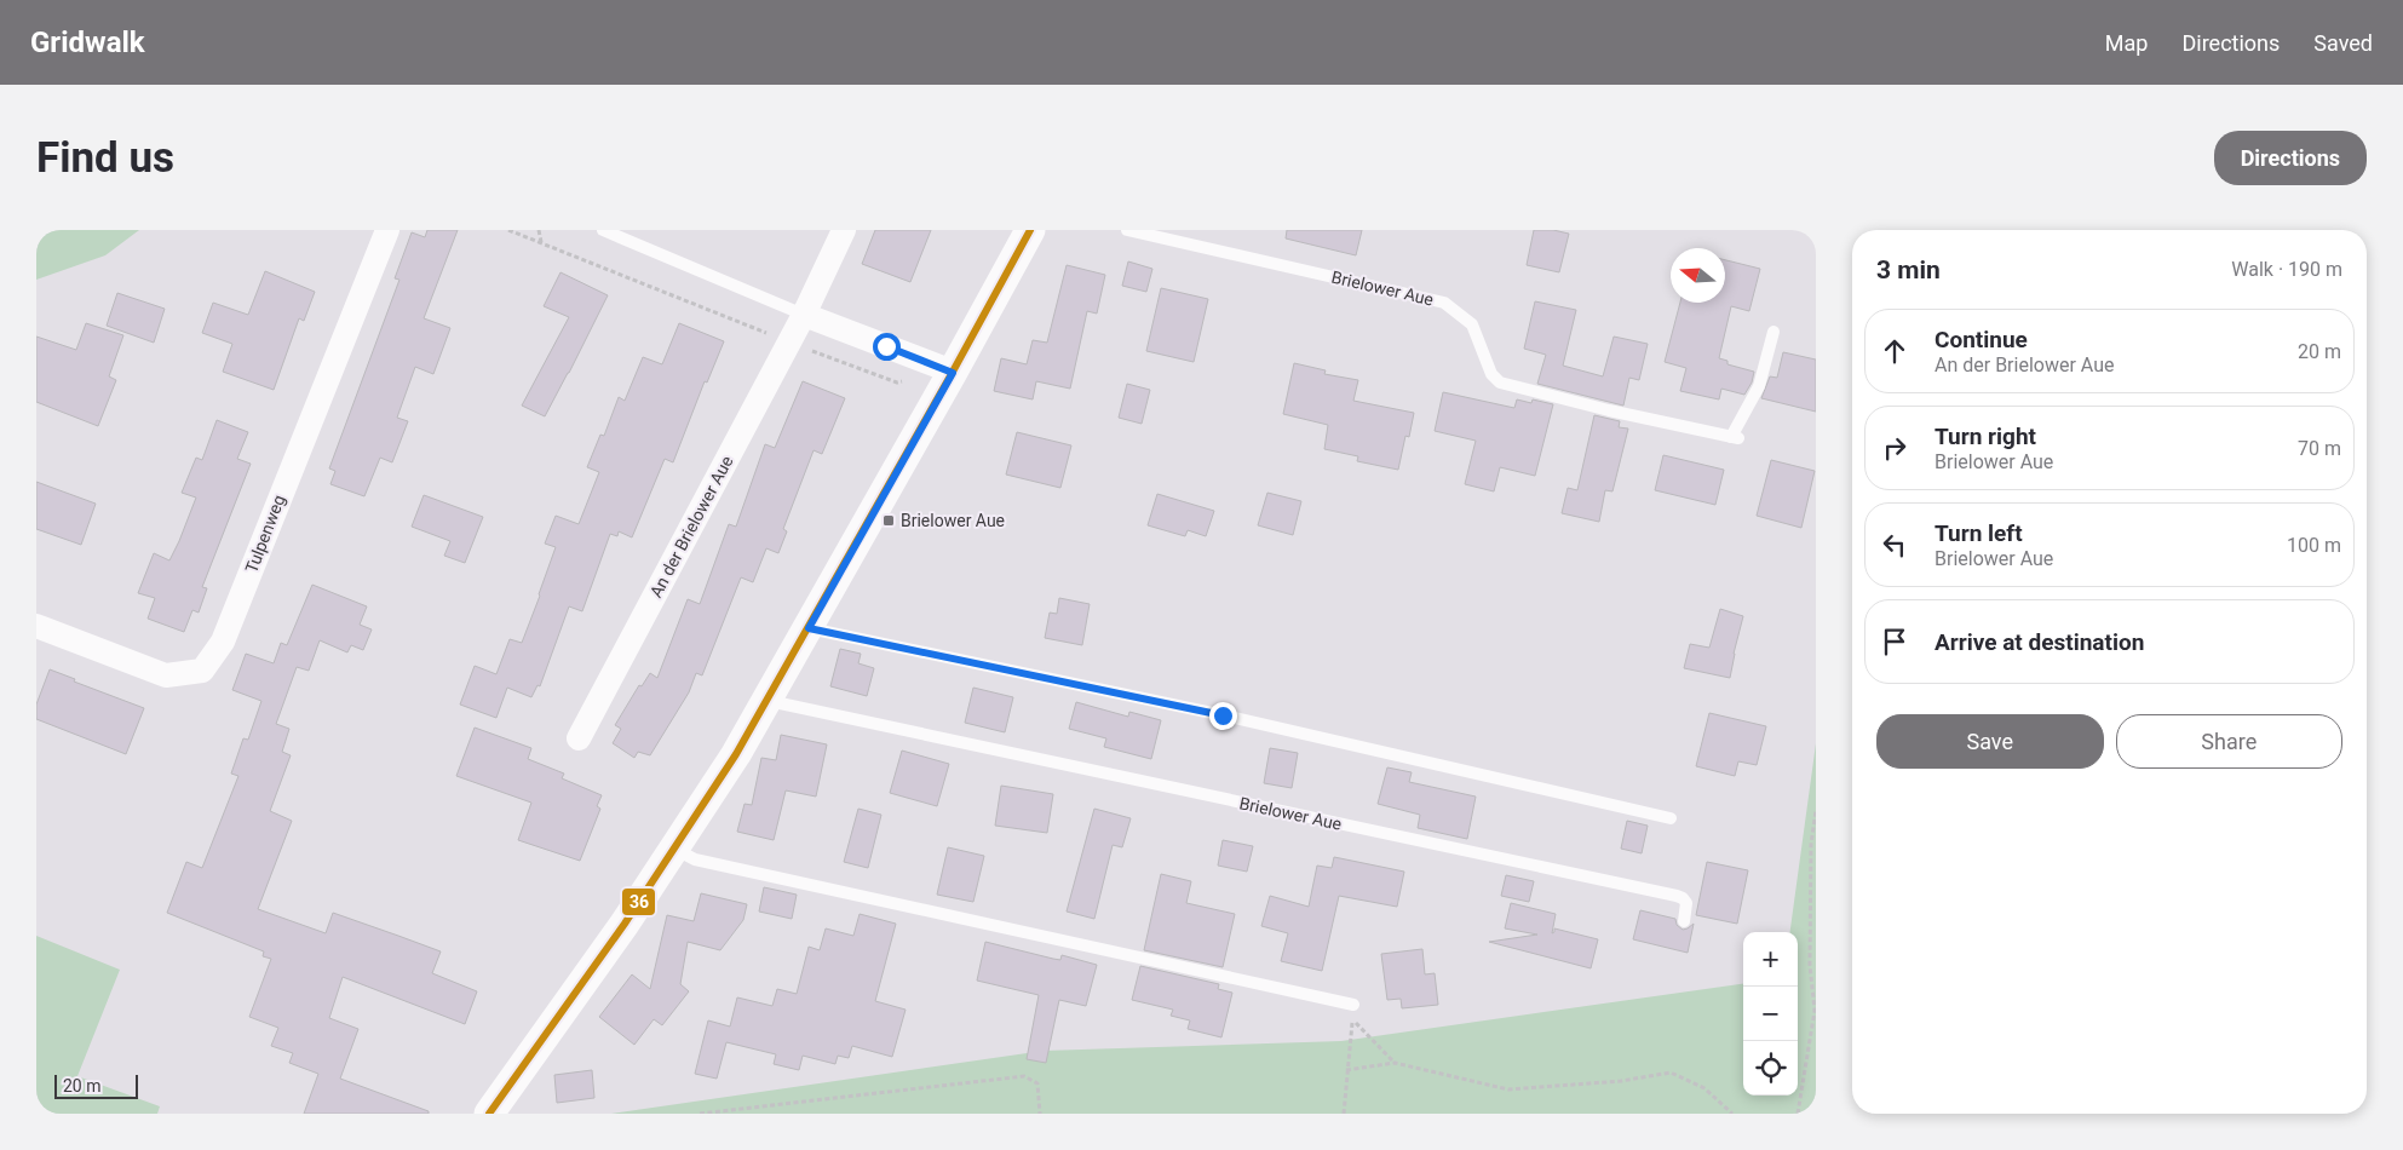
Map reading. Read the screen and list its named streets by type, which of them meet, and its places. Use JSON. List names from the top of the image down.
{
  "streets": {
    "street": ["An der Brielower Aue", "Tulpenweg"],
    "lane": ["Brielower Aue"]
  },
  "places": {
    "transit": ["Brielower Aue"]
  },
  "lines": ["transit line 36"],
  "scale_bar": "20 m",
  "north": "left",
  "page": {
    "header": "Gridwalk",
    "nav": ["Map", "Directions", "Saved"],
    "buttons": [
      "Directions",
      ["Save", "Share"]
    ],
    "title": "Find us",
    "heading": ["3 min", "Walk · 190 m"],
    "list": [
      ["Continue", "An der Brielower Aue", "20 m"],
      ["Turn right", "Brielower Aue", "70 m"],
      ["Turn left", "Brielower Aue", "100 m"],
      "Arrive at destination"
    ],
    "map_buttons": ["+", "−"],
    "scale": "20 m"
  }
}
